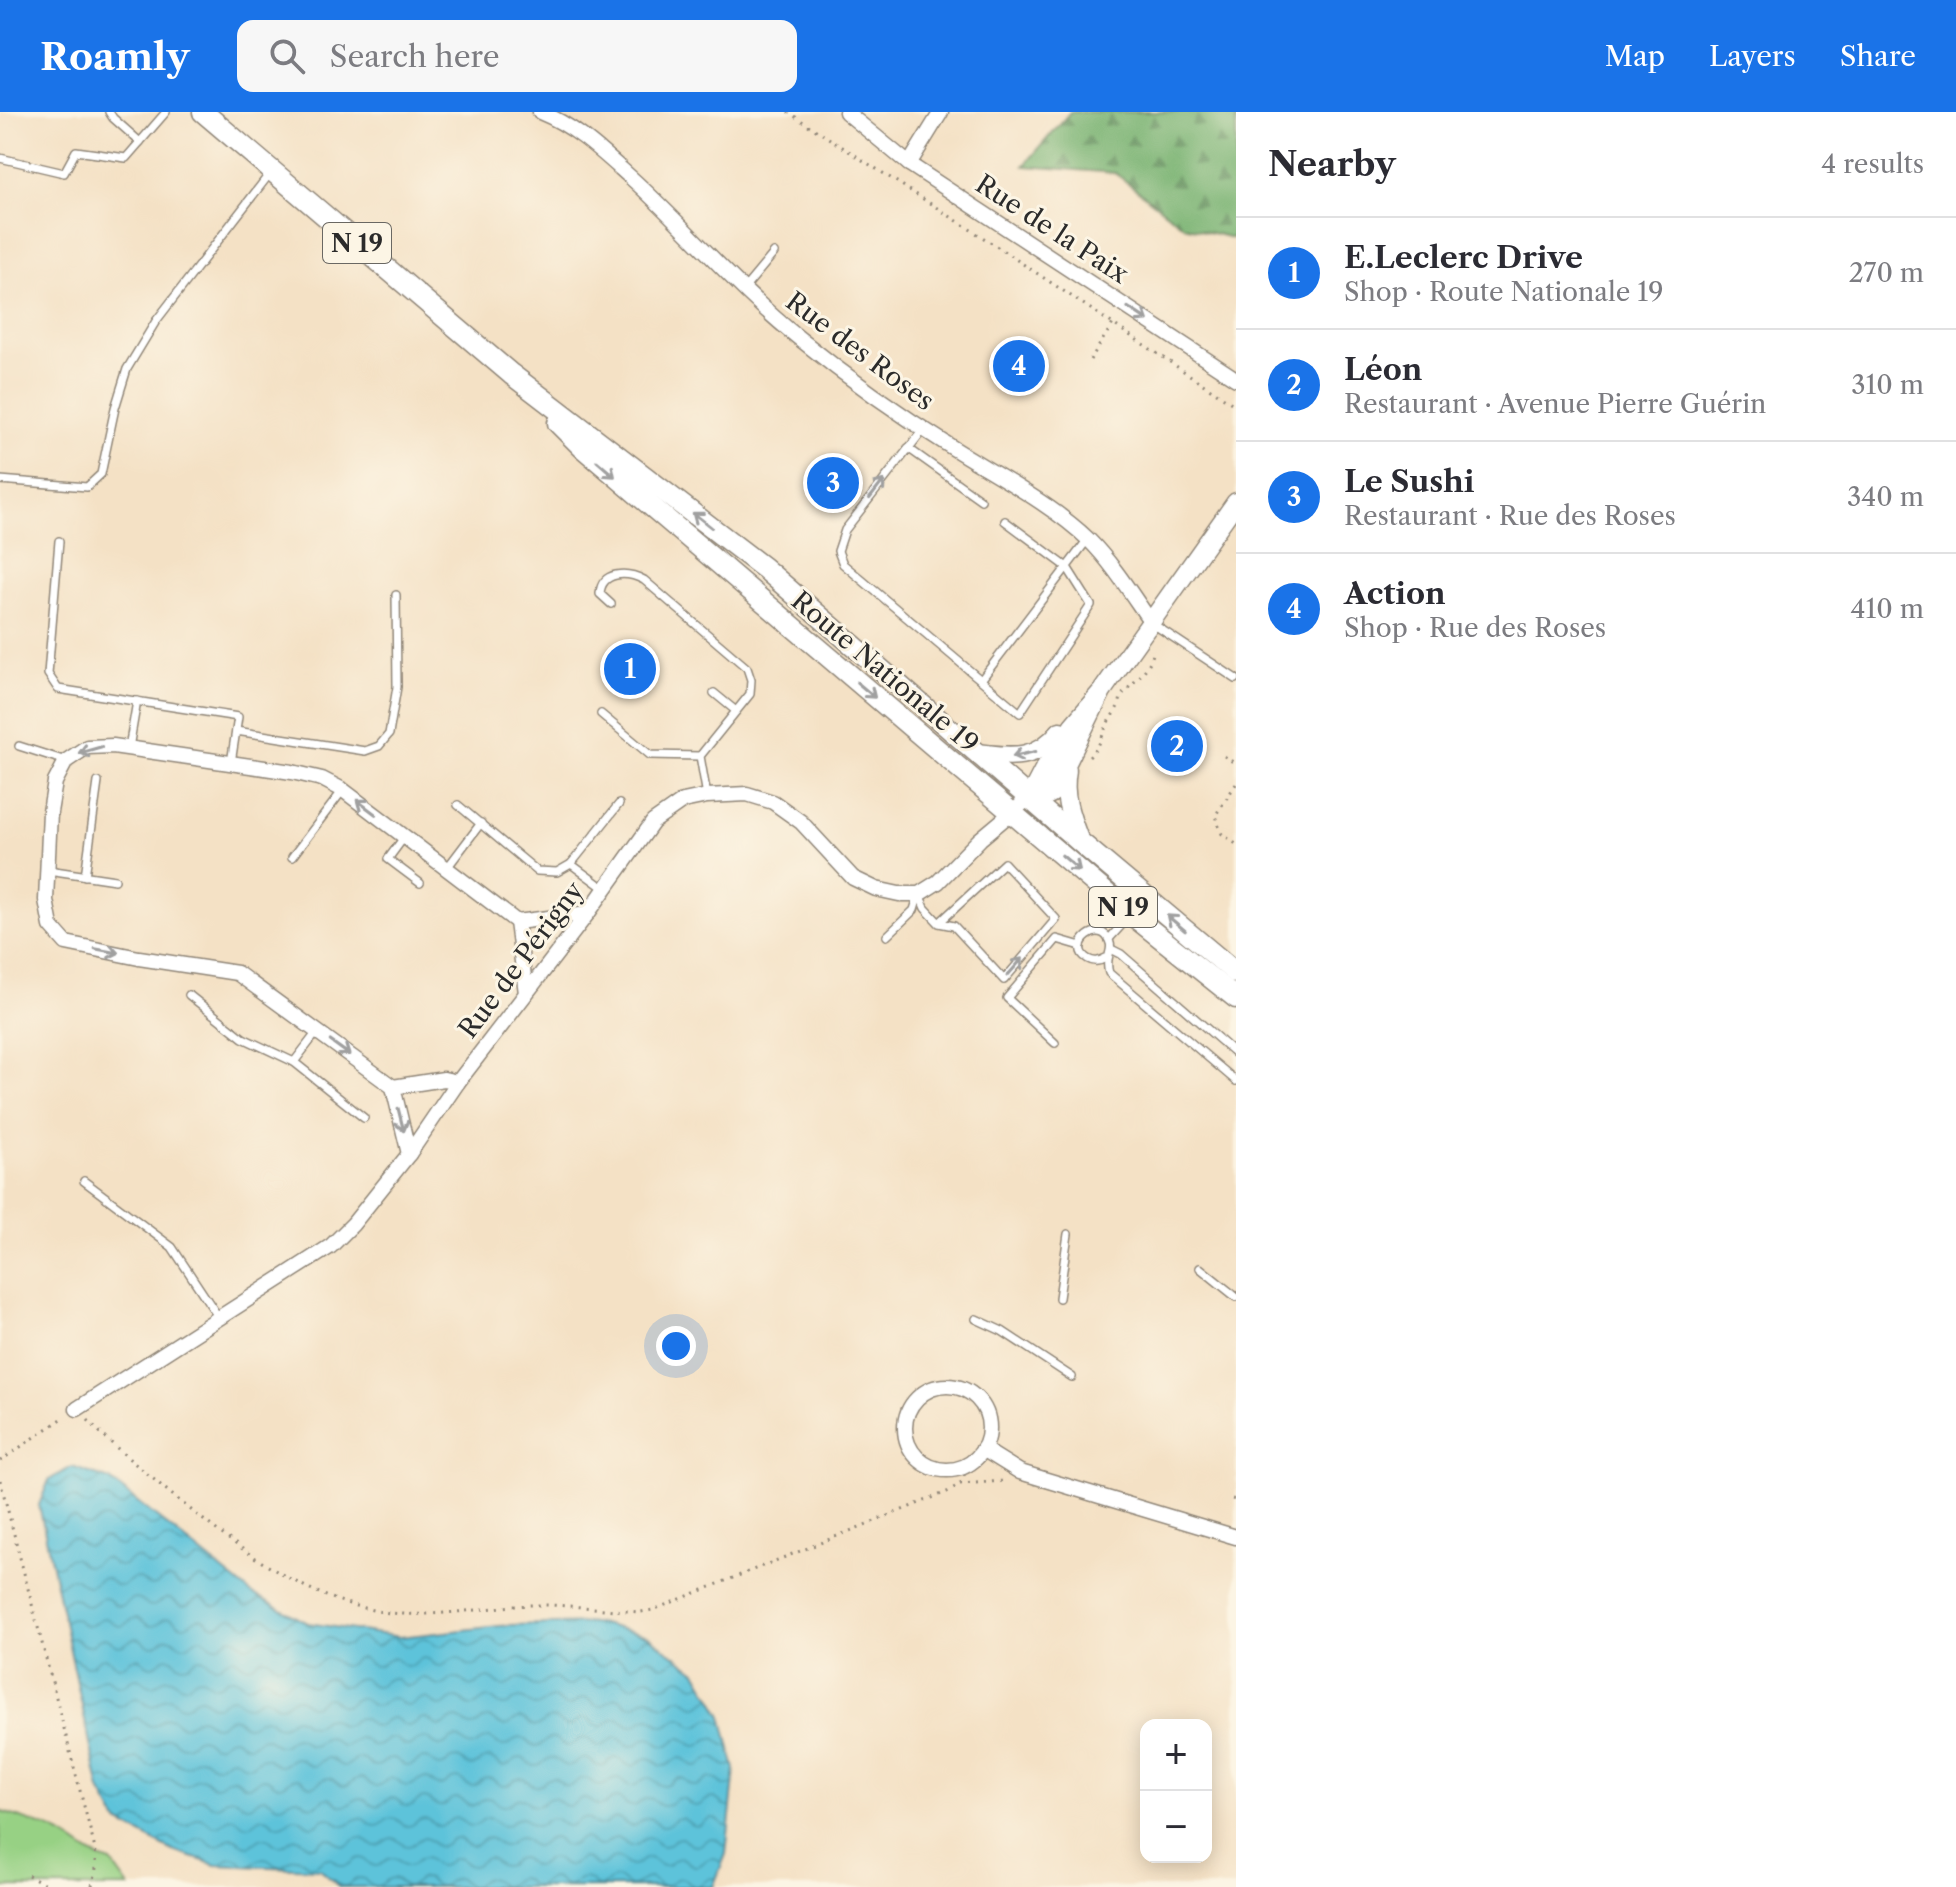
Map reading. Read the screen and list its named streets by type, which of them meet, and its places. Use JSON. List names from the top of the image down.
{
  "streets": {
    "main road": ["N 19", "Route Nationale 19"],
    "street": ["Rue de la Paix", "Rue des Roses", "Rue de Périgny"]
  },
  "page": {
    "header": "Roamly",
    "search": "Search here",
    "nav": ["Map", "Layers", "Share"],
    "heading": ["Nearby", "4 results"],
    "list": [
      {
        "mark": "1",
        "name": "E.Leclerc Drive",
        "note": "Shop · Route Nationale 19",
        "value": "270 m"
      },
      {
        "mark": "2",
        "name": "Léon",
        "note": "Restaurant · Avenue Pierre Guérin",
        "value": "310 m"
      },
      {
        "mark": "3",
        "name": "Le Sushi",
        "note": "Restaurant · Rue des Roses",
        "value": "340 m"
      },
      {
        "mark": "4",
        "name": "Action",
        "note": "Shop · Rue des Roses",
        "value": "410 m"
      }
    ],
    "pins": [
      "4",
      "3",
      "1",
      "2"
    ],
    "map_buttons": ["+", "−"]
  }
}
